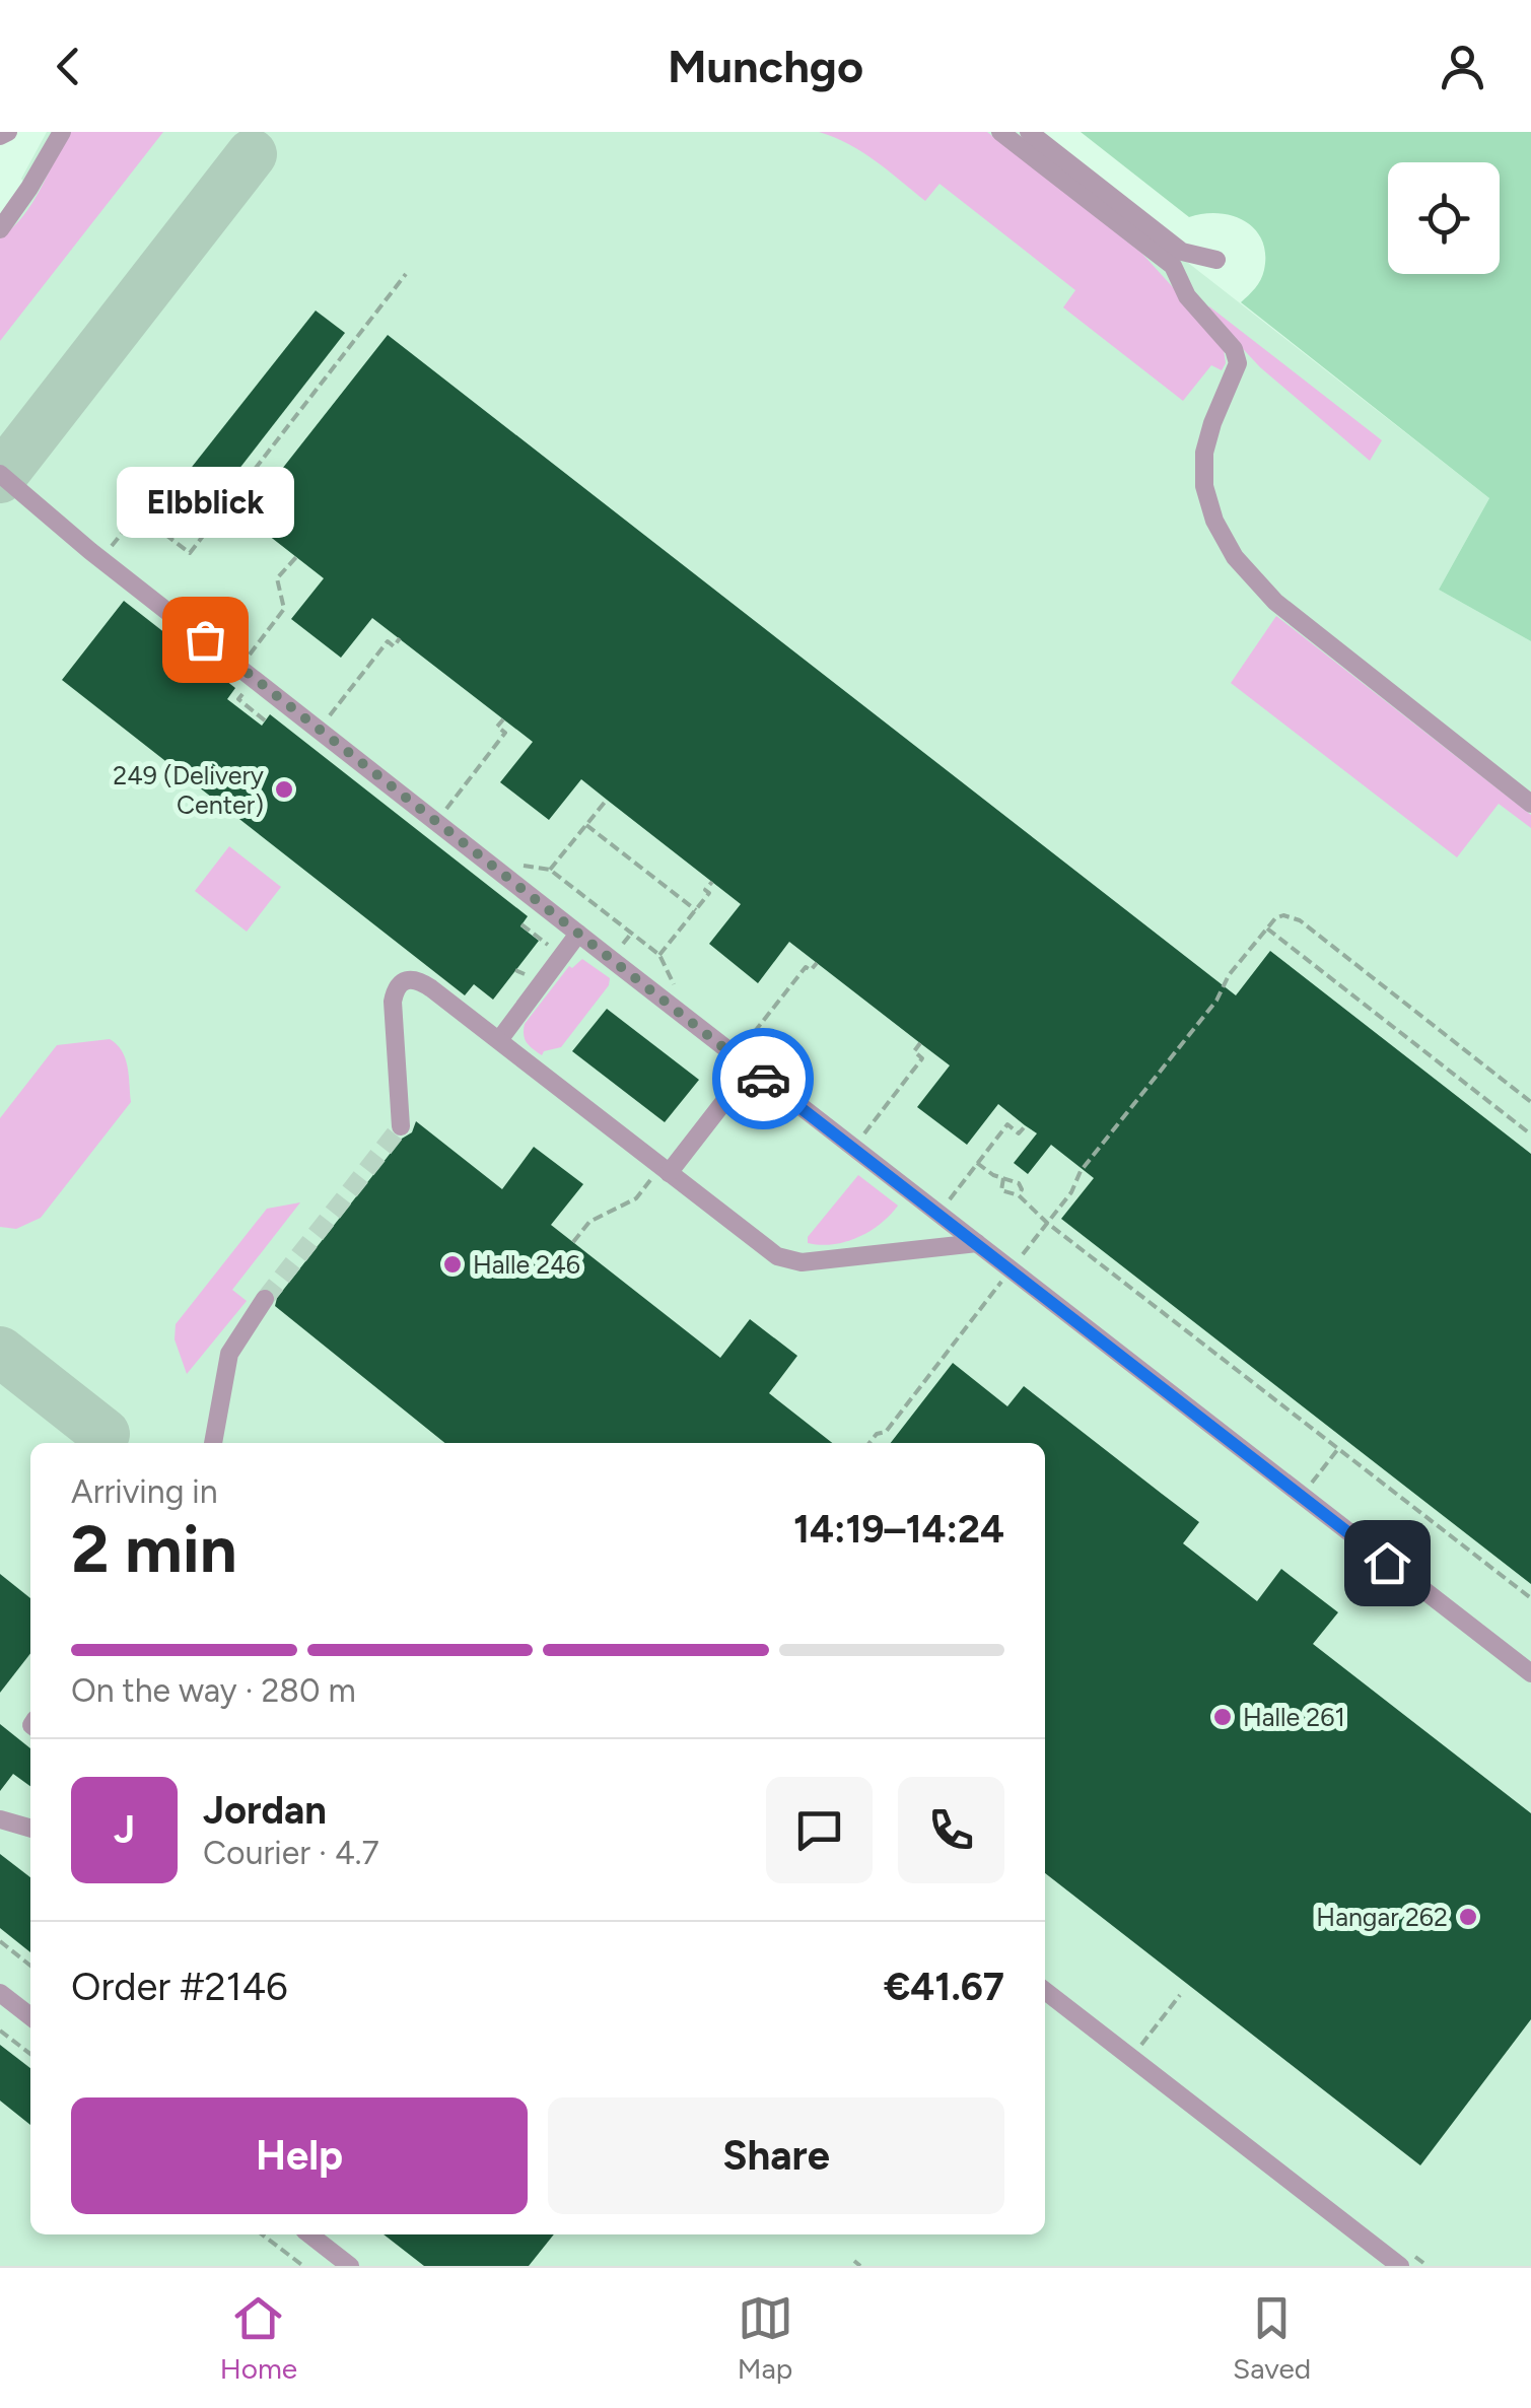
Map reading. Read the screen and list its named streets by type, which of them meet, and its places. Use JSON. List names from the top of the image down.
{
  "places": [
    "Elbblick",
    "249 (Delivery Center)",
    "Halle 246",
    "Halle 261",
    "Hangar 262"
  ],
  "page": {
    "header": "Munchgo",
    "bubble": "Elbblick",
    "heading": ["2 min", "Arriving in", "14:19–14:24"],
    "panel": [
      "Jordan",
      "Courier · 4.7",
      "Order #2146",
      "€41.67"
    ],
    "bar": "On the way · 280 m",
    "round": "J",
    "buttons": ["Help", "Share"],
    "tabs": ["Home", "Map", "Saved"]
  }
}
